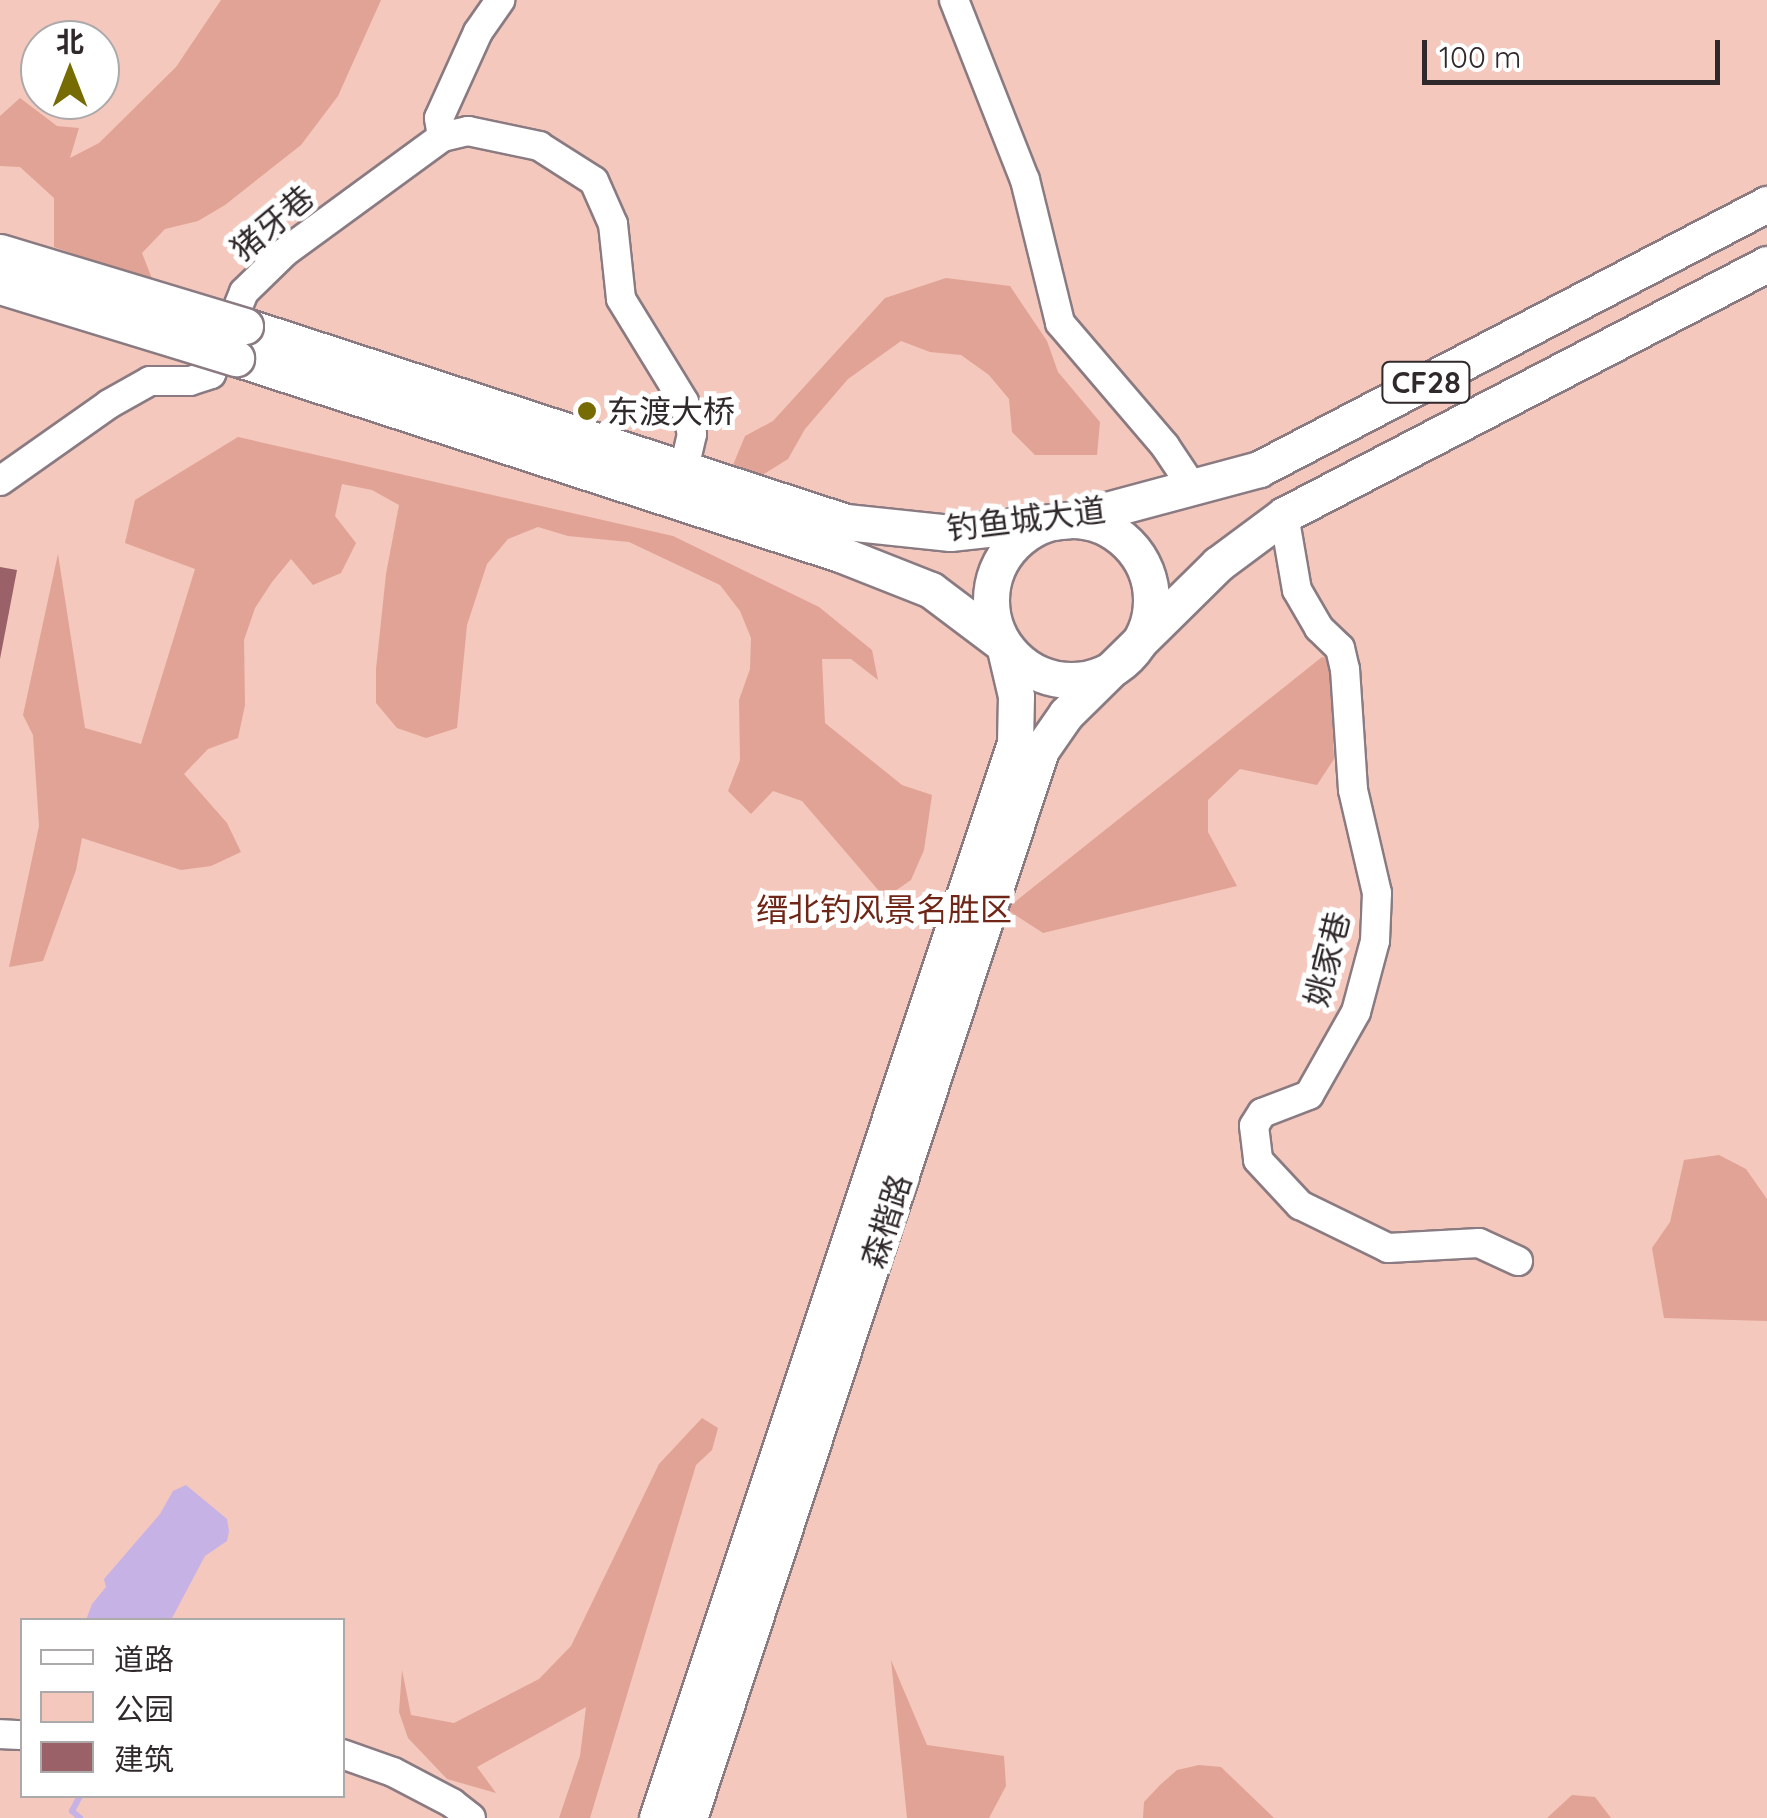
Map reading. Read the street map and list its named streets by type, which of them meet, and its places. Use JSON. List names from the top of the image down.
{
  "streets": {
    "main road": ["CF28", "钓鱼城大道", "森楷路"],
    "street": ["猪牙巷", "姚家巷"]
  },
  "crossings": [
    ["CF28", "钓鱼城大道"],
    ["CF28", "姚家巷"],
    ["CF28", "森楷路"],
    ["钓鱼城大道", "森楷路"]
  ],
  "parks": ["缙北钓风景名胜区"],
  "places": ["东渡大桥"],
  "legend": ["道路", "公园", "建筑"],
  "scale_bar": "100 m",
  "north": "top"
}
